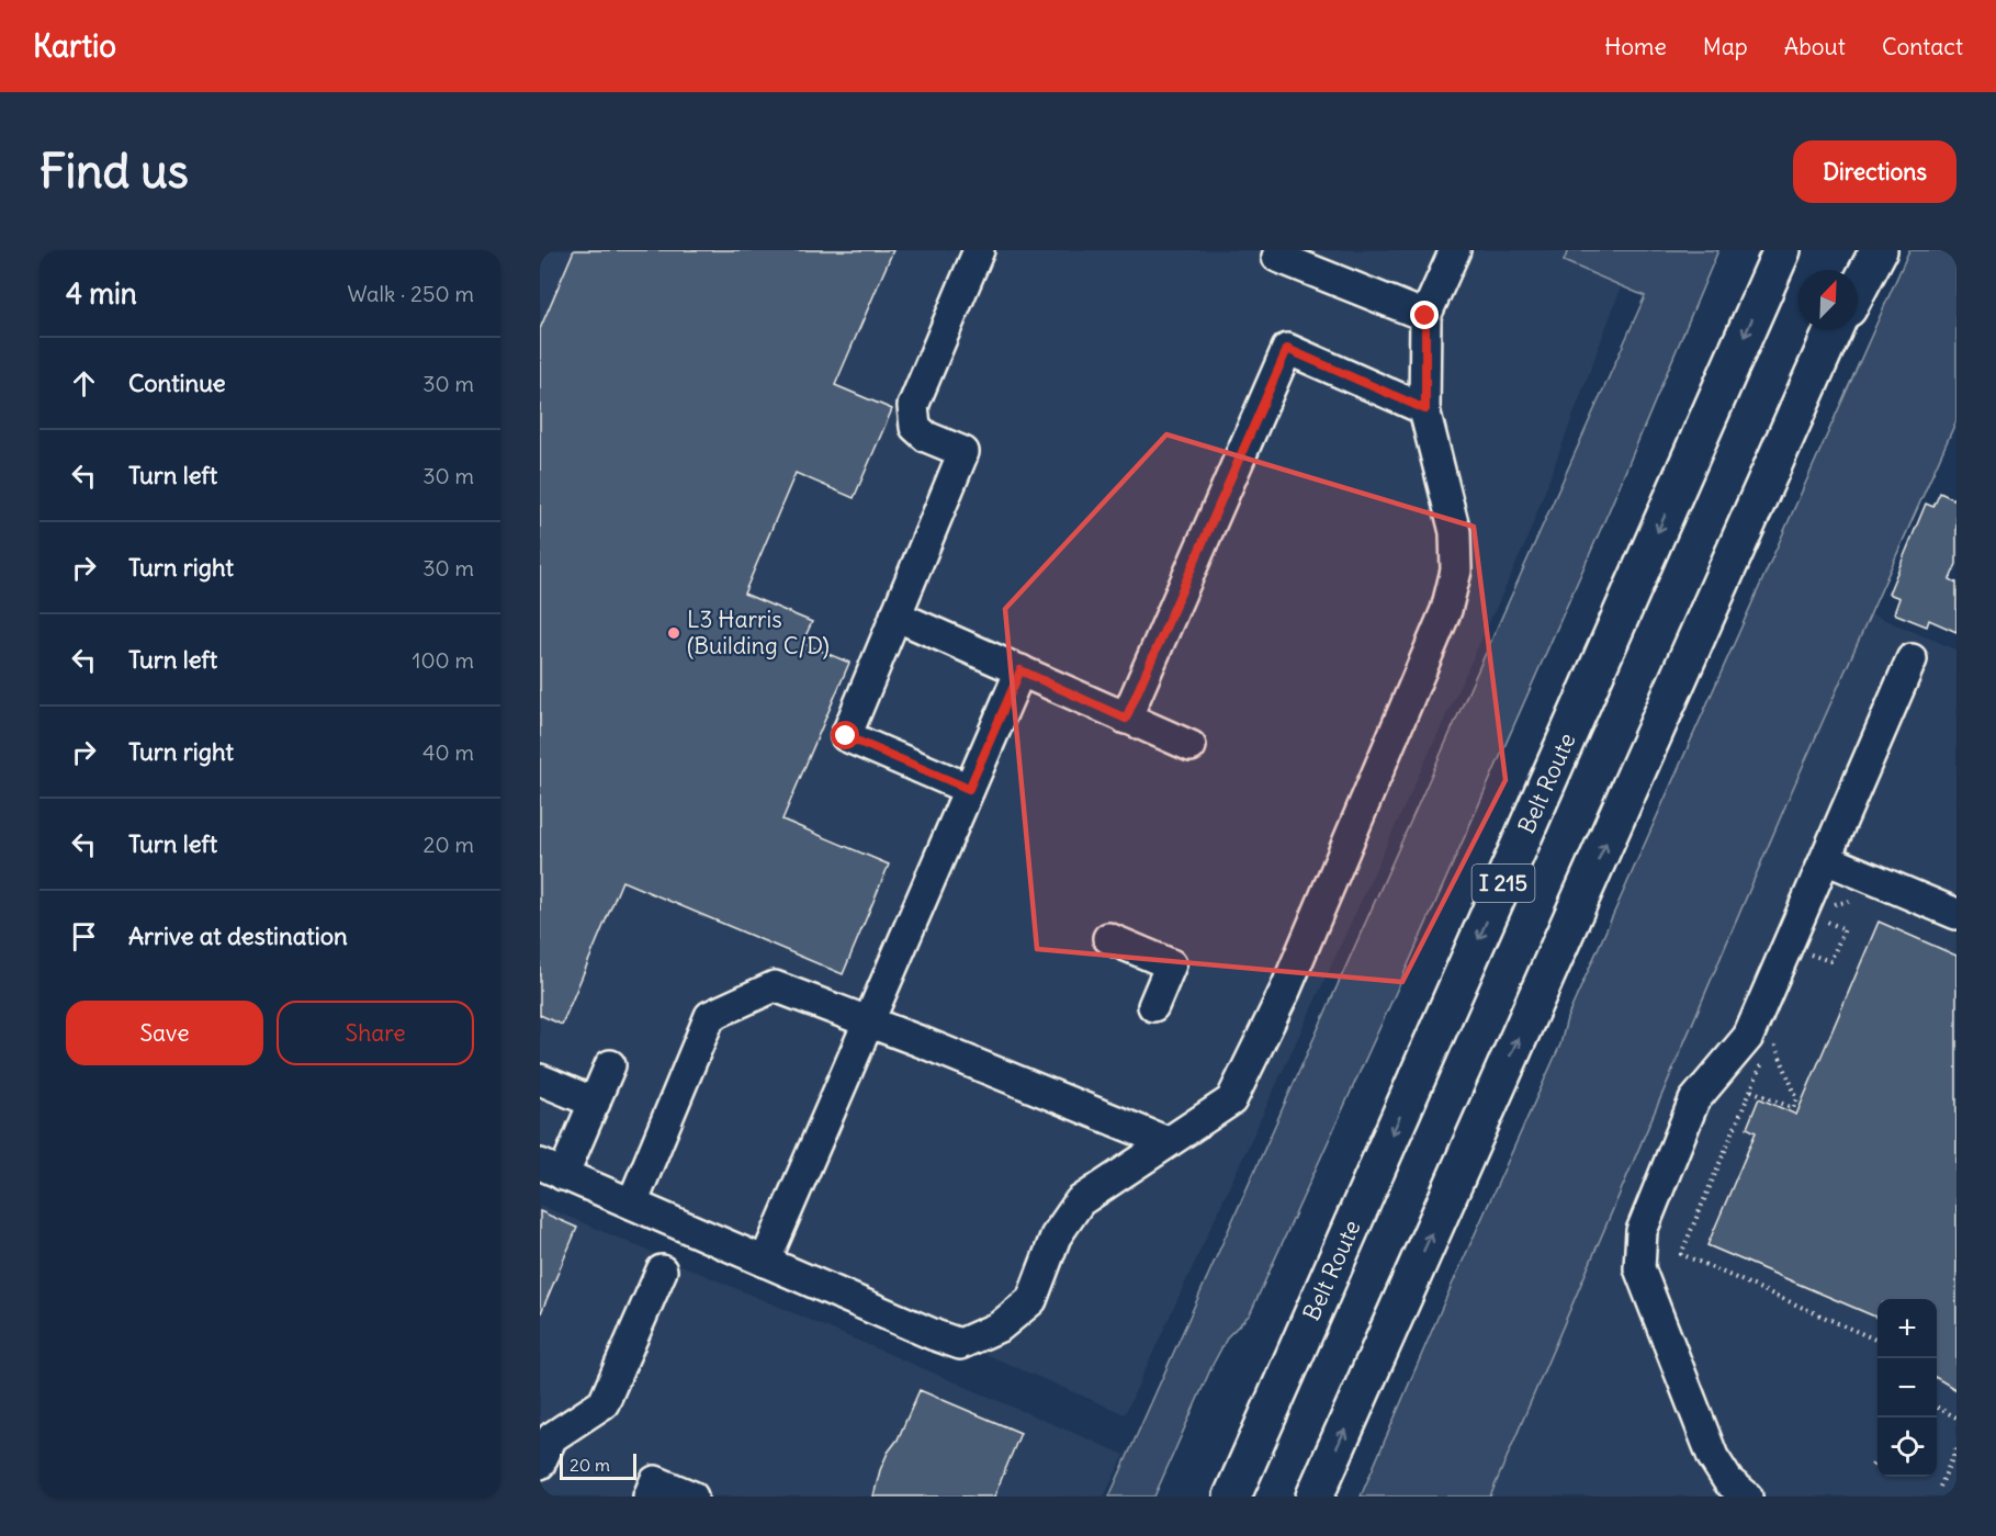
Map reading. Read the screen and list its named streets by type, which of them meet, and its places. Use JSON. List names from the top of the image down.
{
  "streets": {
    "highway": ["Belt Route", "I 215"]
  },
  "places": ["L3 Harris (Building C/D)"],
  "scale_bar": "20 m",
  "north": "top right",
  "page": {
    "header": "Kartio",
    "nav": [
      "Home",
      "Map",
      "About",
      "Contact"
    ],
    "buttons": [
      "Directions",
      ["Save", "Share"]
    ],
    "title": "Find us",
    "heading": ["4 min", "Walk · 250 m"],
    "list": [
      ["Continue", "30 m"],
      ["Turn left", "30 m"],
      ["Turn right", "30 m"],
      ["Turn left", "100 m"],
      ["Turn right", "40 m"],
      ["Turn left", "20 m"],
      "Arrive at destination"
    ],
    "map_buttons": ["+", "−"],
    "scale": "20 m"
  }
}
